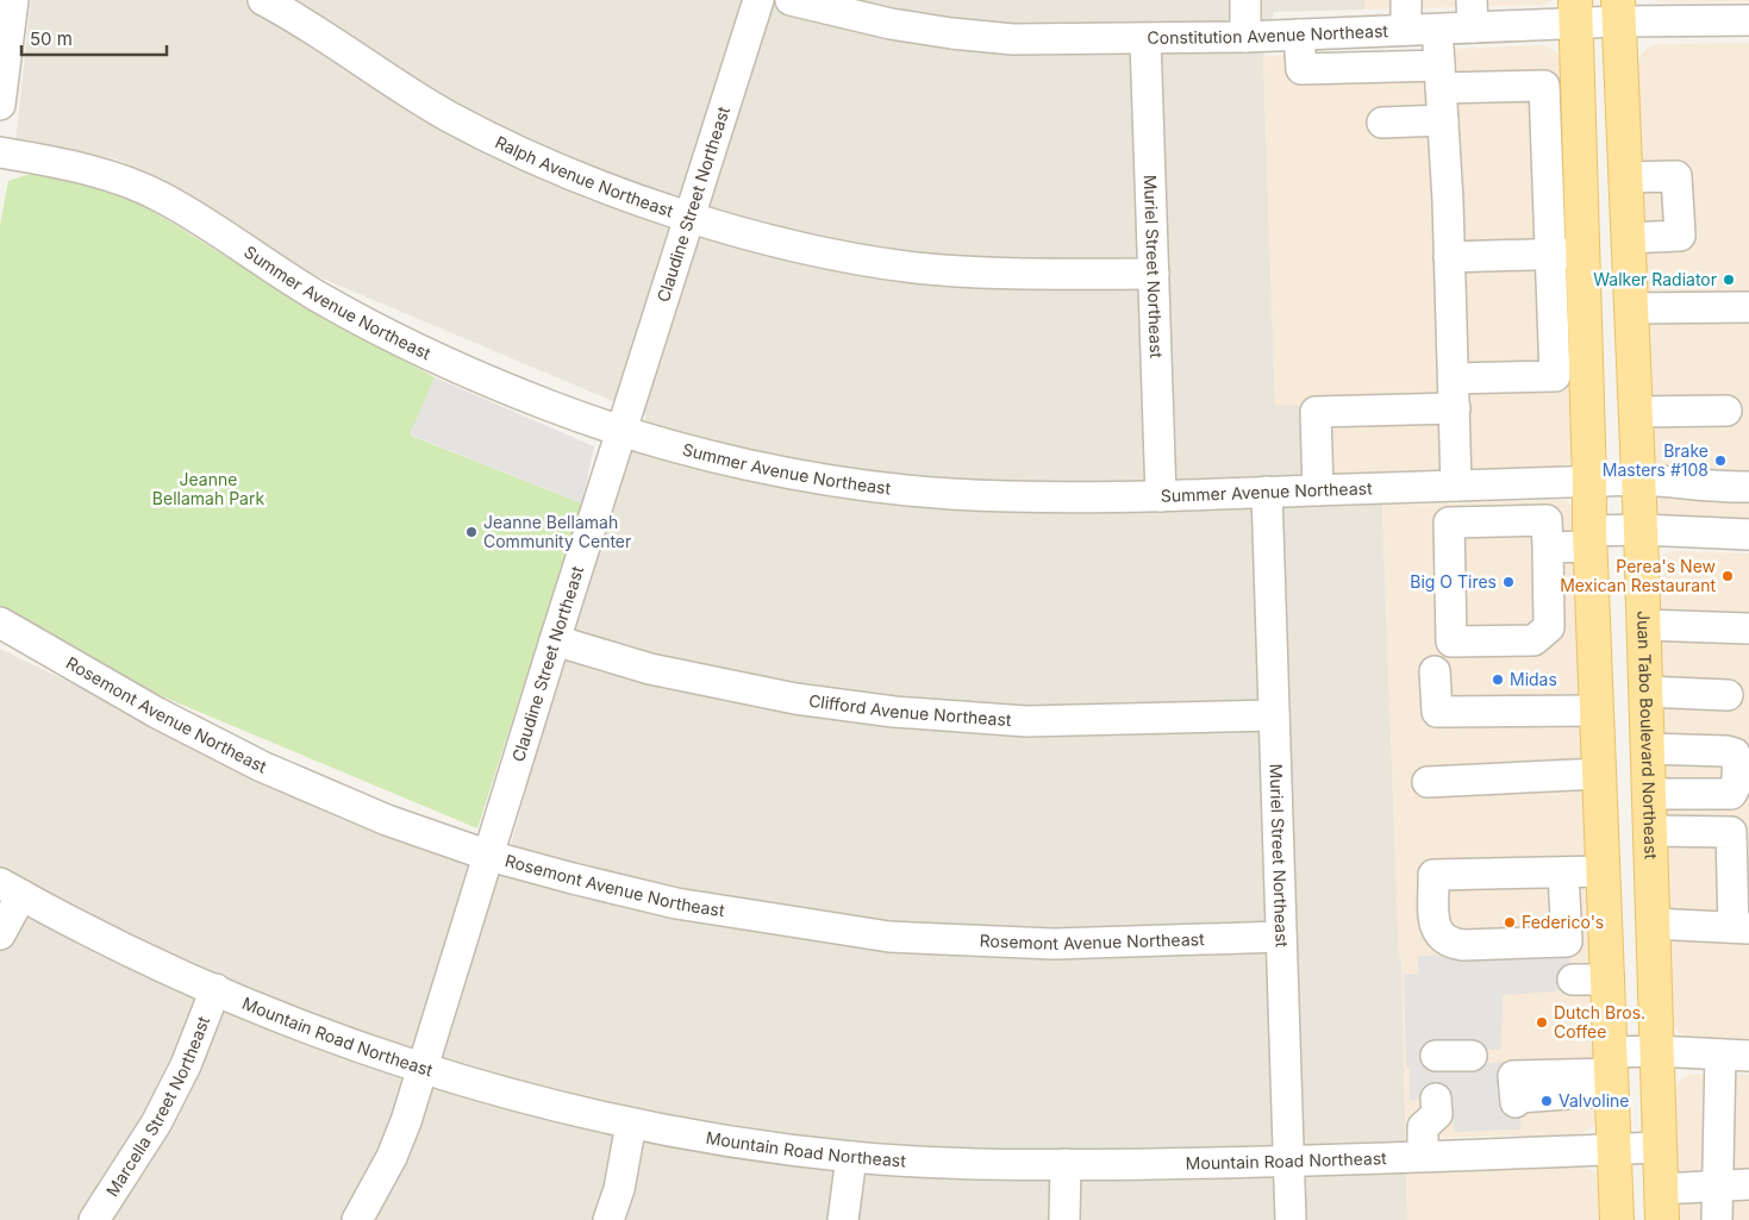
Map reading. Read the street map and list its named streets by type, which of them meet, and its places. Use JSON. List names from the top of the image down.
{
  "streets": {
    "main road": ["Juan Tabo Boulevard Northeast"],
    "street": [
      "Constitution Avenue Northeast",
      "Ralph Avenue Northeast",
      "Claudine Street Northeast",
      "Muriel Street Northeast",
      "Summer Avenue Northeast",
      "Clifford Avenue Northeast",
      "Rosemont Avenue Northeast",
      "Mountain Road Northeast",
      "Marcella Street Northeast"
    ]
  },
  "crossings": [
    ["Constitution Avenue Northeast", "Muriel Street Northeast"],
    ["Constitution Avenue Northeast", "Juan Tabo Boulevard Northeast"],
    ["Ralph Avenue Northeast", "Claudine Street Northeast"],
    ["Ralph Avenue Northeast", "Muriel Street Northeast"],
    ["Claudine Street Northeast", "Summer Avenue Northeast"],
    ["Claudine Street Northeast", "Clifford Avenue Northeast"],
    ["Claudine Street Northeast", "Rosemont Avenue Northeast"],
    ["Claudine Street Northeast", "Mountain Road Northeast"],
    ["Muriel Street Northeast", "Summer Avenue Northeast"],
    ["Muriel Street Northeast", "Clifford Avenue Northeast"],
    ["Muriel Street Northeast", "Rosemont Avenue Northeast"],
    ["Muriel Street Northeast", "Mountain Road Northeast"],
    ["Summer Avenue Northeast", "Juan Tabo Boulevard Northeast"],
    ["Juan Tabo Boulevard Northeast", "Mountain Road Northeast"],
    ["Mountain Road Northeast", "Marcella Street Northeast"]
  ],
  "parks": ["Jeanne Bellamah Park"],
  "places": [
    "Walker Radiator",
    "Brake Masters #108",
    "Jeanne Bellamah Community Center",
    "Perea's New Mexican Restaurant",
    "Big O Tires",
    "Midas",
    "Federico's",
    "Dutch Bros. Coffee",
    "Valvoline"
  ],
  "scale_bar": "50 m"
}
